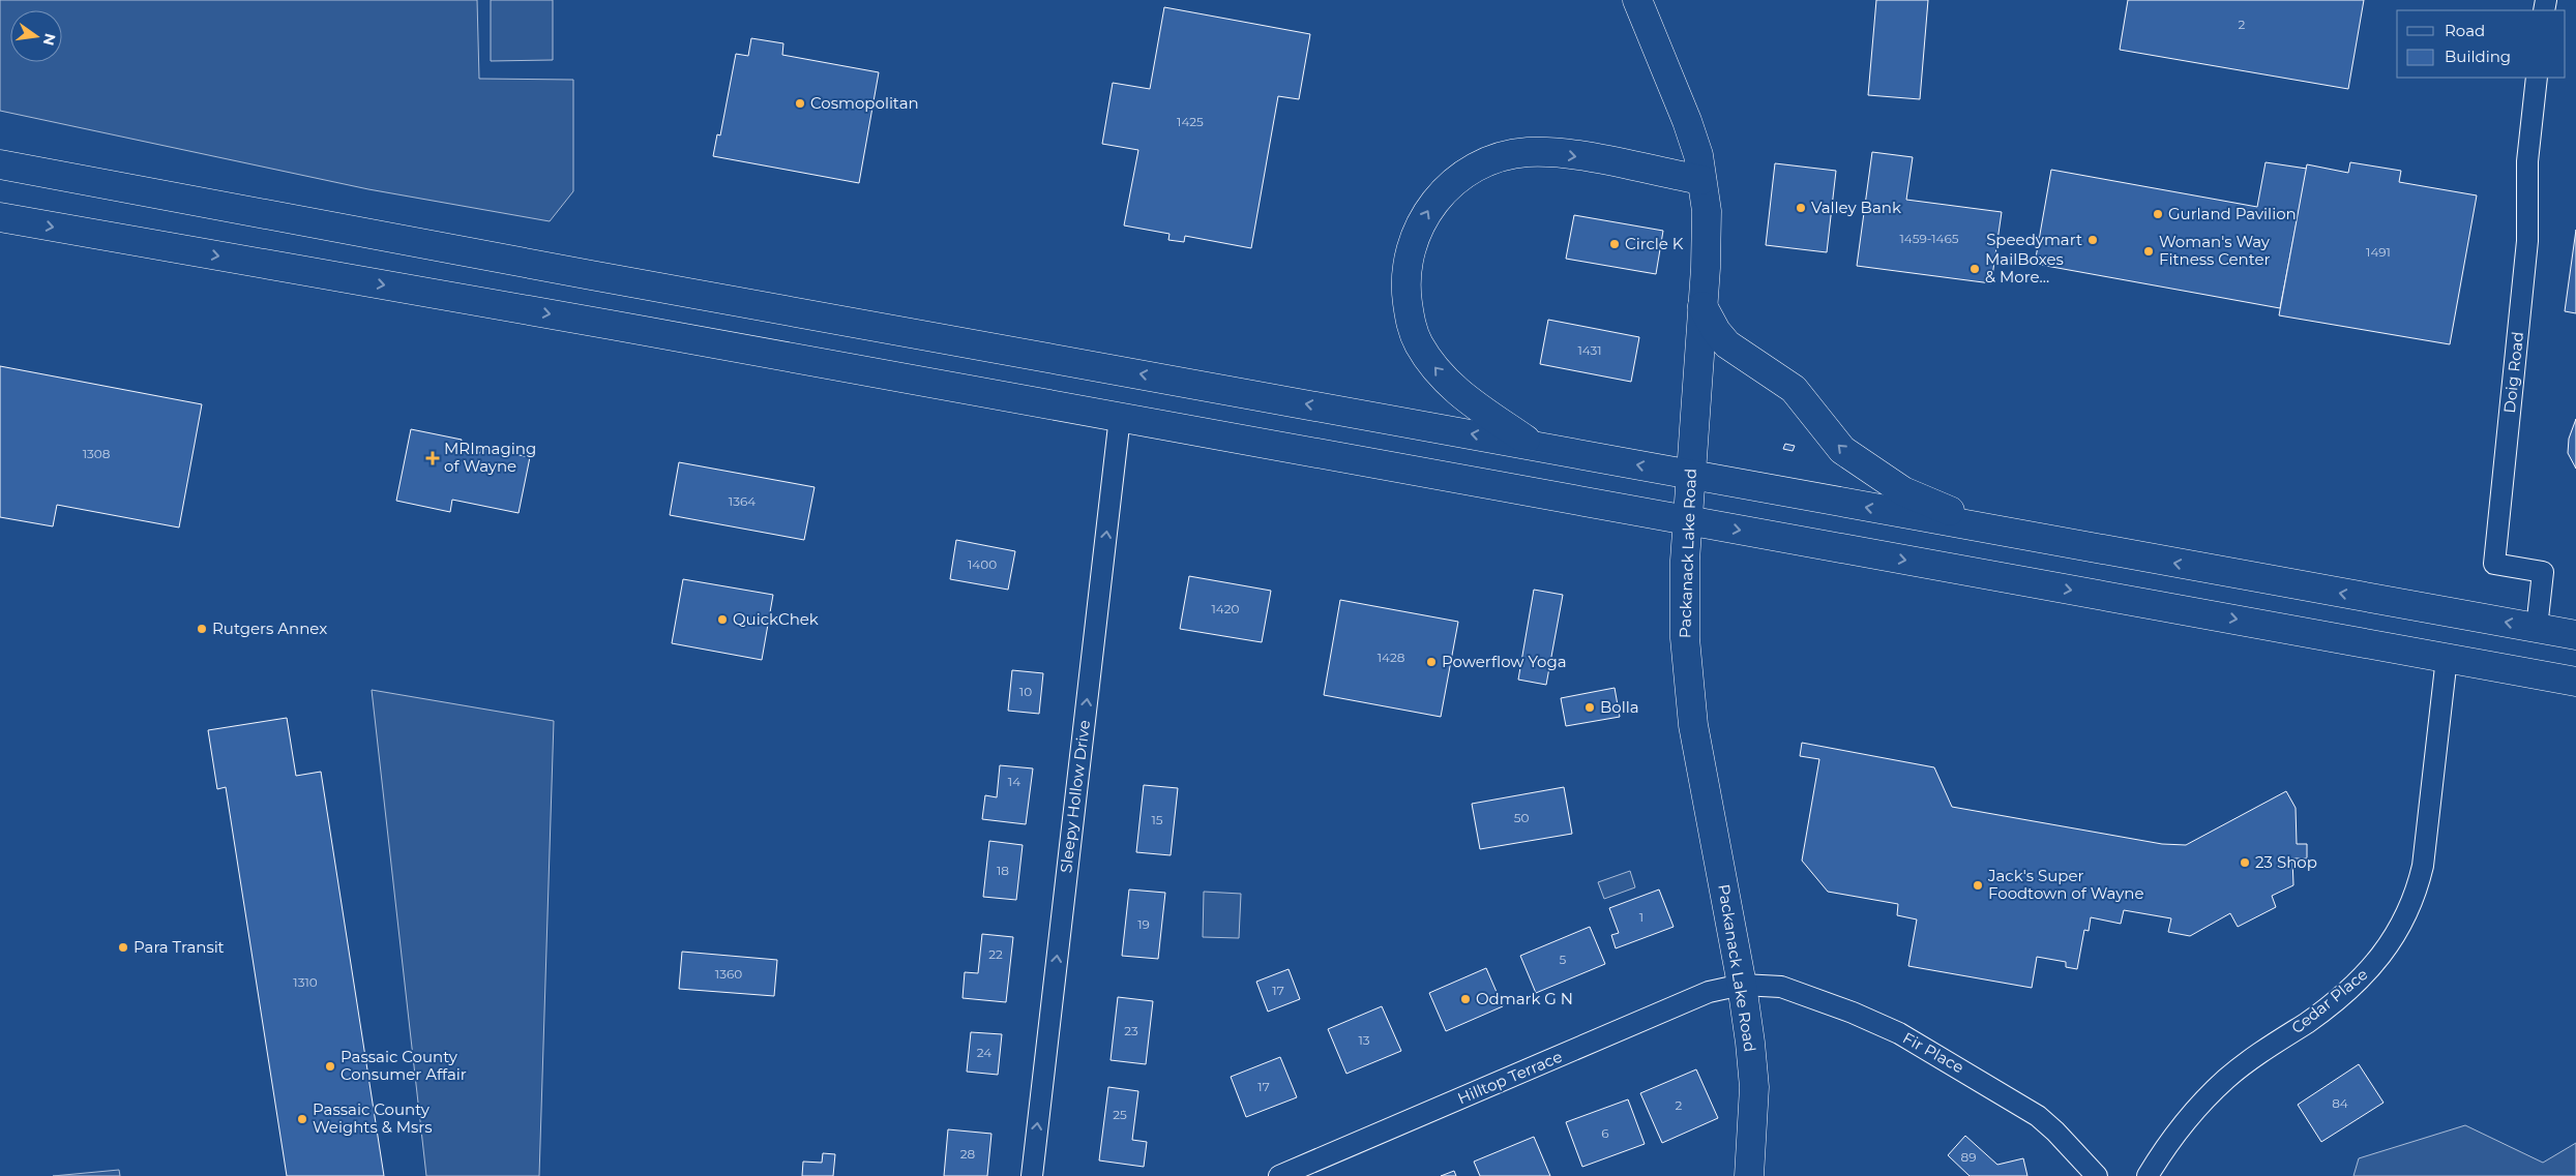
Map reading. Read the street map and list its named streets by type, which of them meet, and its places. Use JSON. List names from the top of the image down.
{
  "streets": {
    "main road": ["Packanack Lake Road"],
    "street": [
      "Doig Road",
      "Sleepy Hollow Drive",
      "Cedar Place",
      "Fir Place",
      "Hilltop Terrace"
    ]
  },
  "crossings": [
    ["Packanack Lake Road", "Fir Place"],
    ["Packanack Lake Road", "Hilltop Terrace"],
    ["Fir Place", "Hilltop Terrace"]
  ],
  "one_way": ["Sleepy Hollow Drive"],
  "places": {
    "other": [
      "Cosmopolitan",
      "Valley Bank",
      "Gurland Pavilion",
      "Speedymart",
      "Circle K",
      "Woman's Way Fitness Center",
      "MailBoxes & More...",
      "QuickChek",
      "Rutgers Annex",
      "Powerflow Yoga",
      "Bolla",
      "23 Shop",
      "Jack's Super Foodtown of Wayne",
      "Para Transit",
      "Odmark G N",
      "Passaic County Consumer Affair",
      "Passaic County Weights & Msrs"
    ],
    "health": ["MRImaging of Wayne"]
  },
  "house_numbers": [
    "2",
    "1425",
    "1459-1465",
    "1491",
    "1431",
    "1308",
    "1364",
    "1400",
    "1420",
    "1428",
    "10",
    "14",
    "50",
    "15",
    "18",
    "1",
    "19",
    "22",
    "5",
    "1360",
    "1310",
    "17",
    "23",
    "13",
    "24",
    "17",
    "84",
    "2",
    "25",
    "6",
    "28",
    "89"
  ],
  "legend": ["Road", "Building"],
  "north": "right"
}
